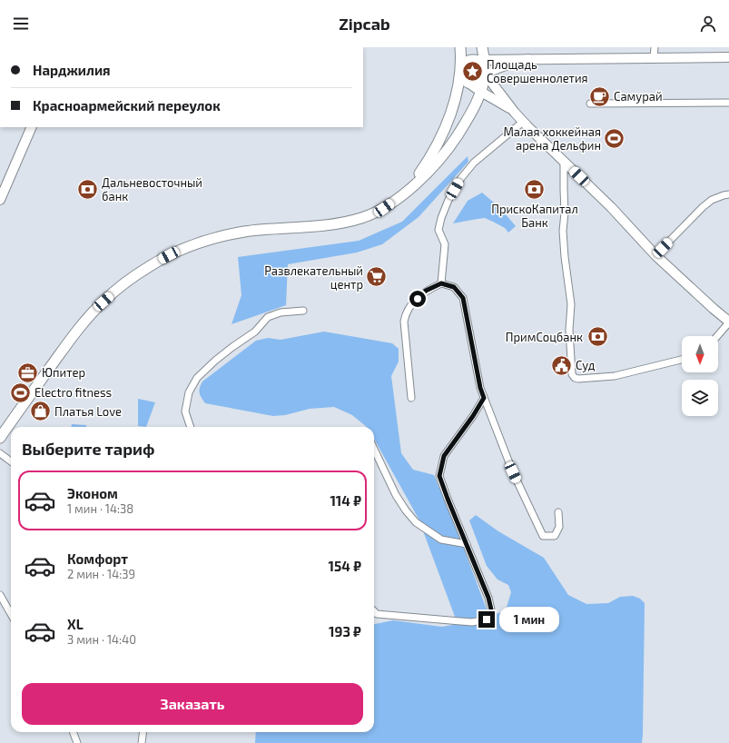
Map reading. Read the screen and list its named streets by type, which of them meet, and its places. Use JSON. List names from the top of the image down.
{
  "places": {
    "place": ["Площадь Совершеннолетия"],
    "cafe": ["Самурай"],
    "sports": ["Малая хоккейная арена Дельфин", "Electro fitness"],
    "bank": ["Дальневосточный банк", "ПрискоКапитал Банк", "ПримСоцбанк"],
    "supermarket": ["Развлекательный центр"],
    "public building": ["Суд"],
    "office": ["Юпитер"],
    "shop": ["Платья Love"]
  },
  "north": "bottom",
  "page": {
    "header": "Zipcab",
    "banner": ["Нарджилия", "Красноармейский переулок"],
    "heading": "Выберите тариф",
    "list": [
      {
        "name": "Эконом",
        "note": "1 мин · 14:38",
        "value": "114 ₽"
      },
      {
        "name": "Комфорт",
        "note": "2 мин · 14:39",
        "value": "154 ₽"
      },
      {
        "name": "XL",
        "note": "3 мин · 14:40",
        "value": "193 ₽"
      }
    ],
    "bubble": "1 мин",
    "buttons": "Заказать"
  }
}
